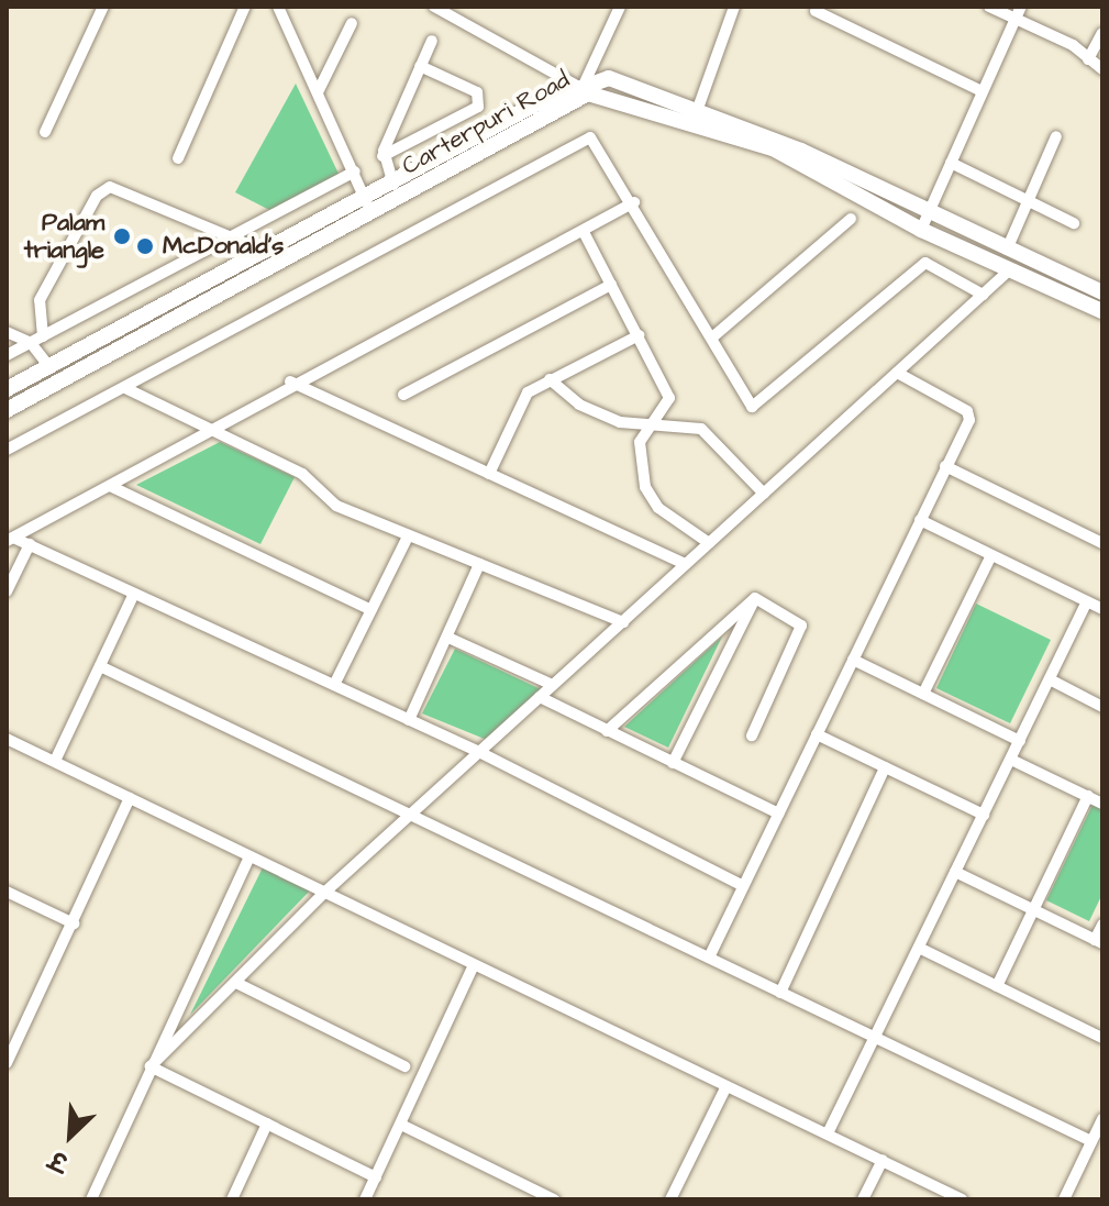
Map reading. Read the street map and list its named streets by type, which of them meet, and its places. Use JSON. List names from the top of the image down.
{
  "streets": {
    "main road": ["Carterpuri Road"]
  },
  "places": ["Palam triangle", "McDonald's"],
  "north": "bottom left"
}
